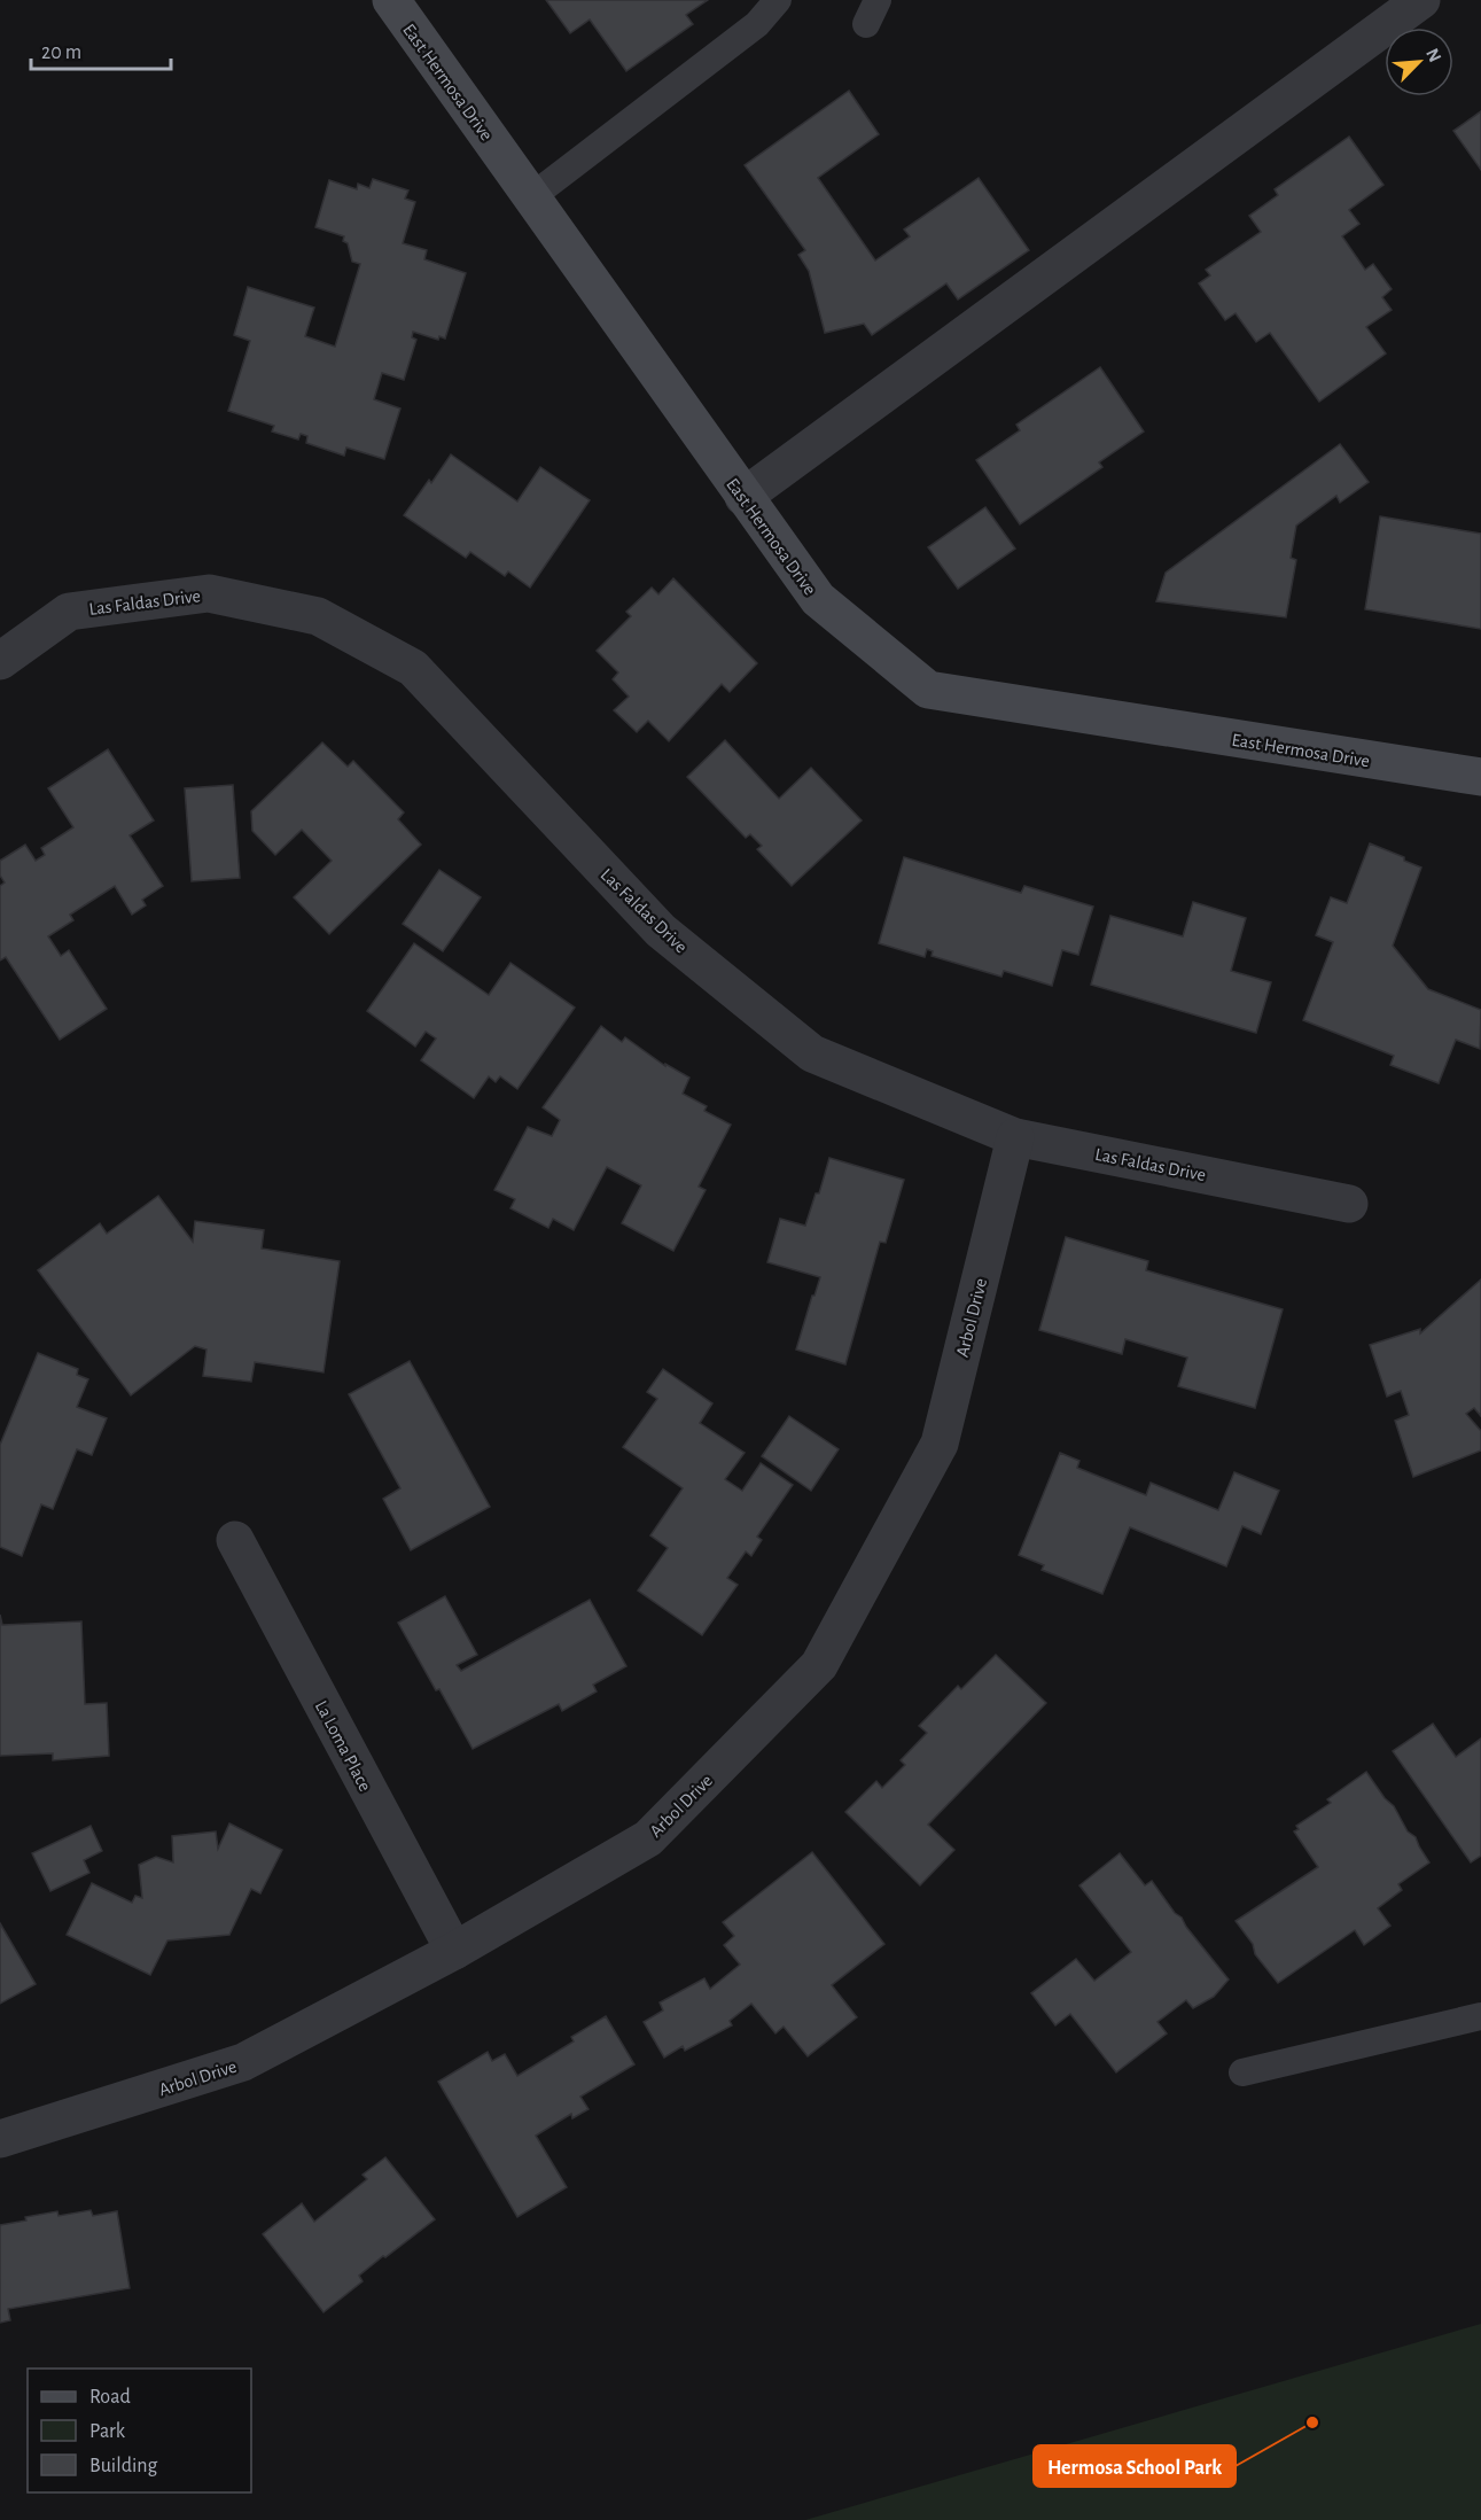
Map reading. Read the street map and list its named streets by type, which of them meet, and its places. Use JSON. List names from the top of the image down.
{
  "streets": {
    "street": [
      "East Hermosa Drive",
      "Las Faldas Drive",
      "Arbol Drive",
      "La Loma Place"
    ]
  },
  "crossings": [
    ["Las Faldas Drive", "Arbol Drive"],
    ["Arbol Drive", "La Loma Place"]
  ],
  "places": ["Hermosa School Park"],
  "legend": ["Road", "Park", "Building"],
  "scale_bar": "20 m",
  "north": "top right"
}
